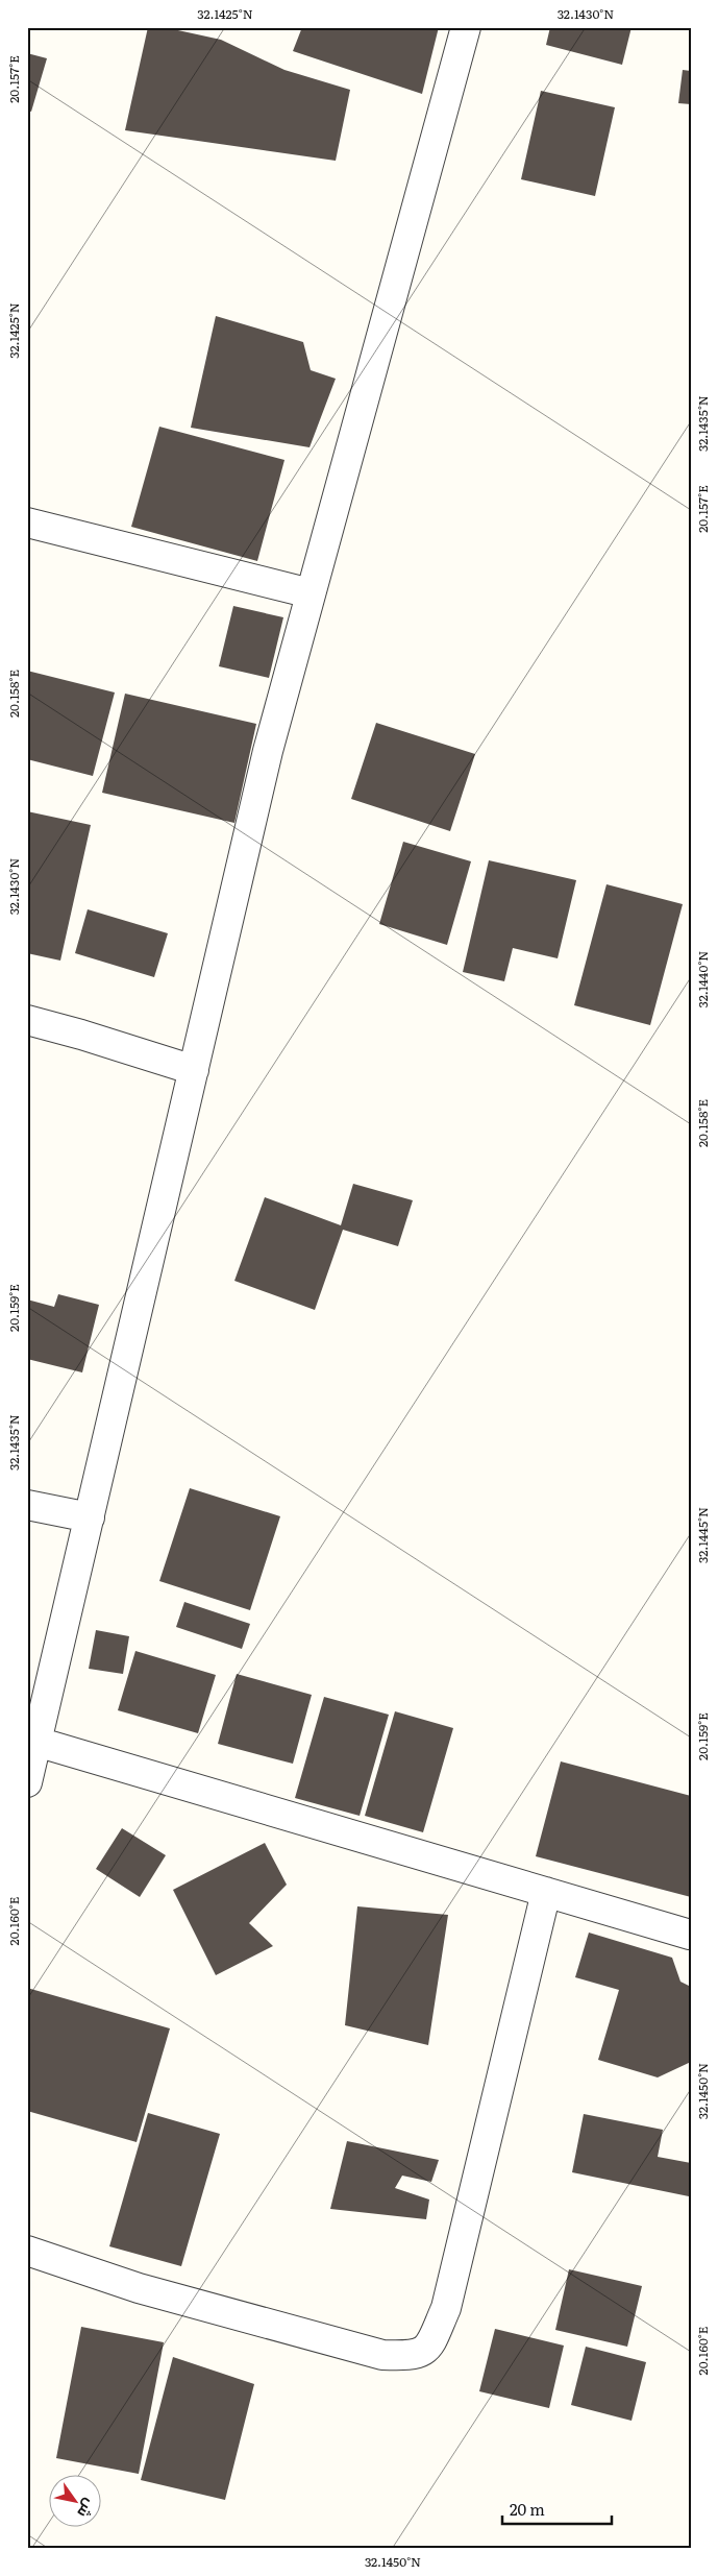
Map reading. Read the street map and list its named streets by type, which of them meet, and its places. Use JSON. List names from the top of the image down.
{
  "scale_bar": "20 m",
  "north": "bottom right",
  "coordinates": [
    "32.1425°N",
    "32.1430°N",
    "20.157°E",
    "32.1435°N",
    "20.158°E",
    "32.1440°N",
    "20.159°E",
    "32.1445°N",
    "20.160°E",
    "32.1450°N"
  ]
}
